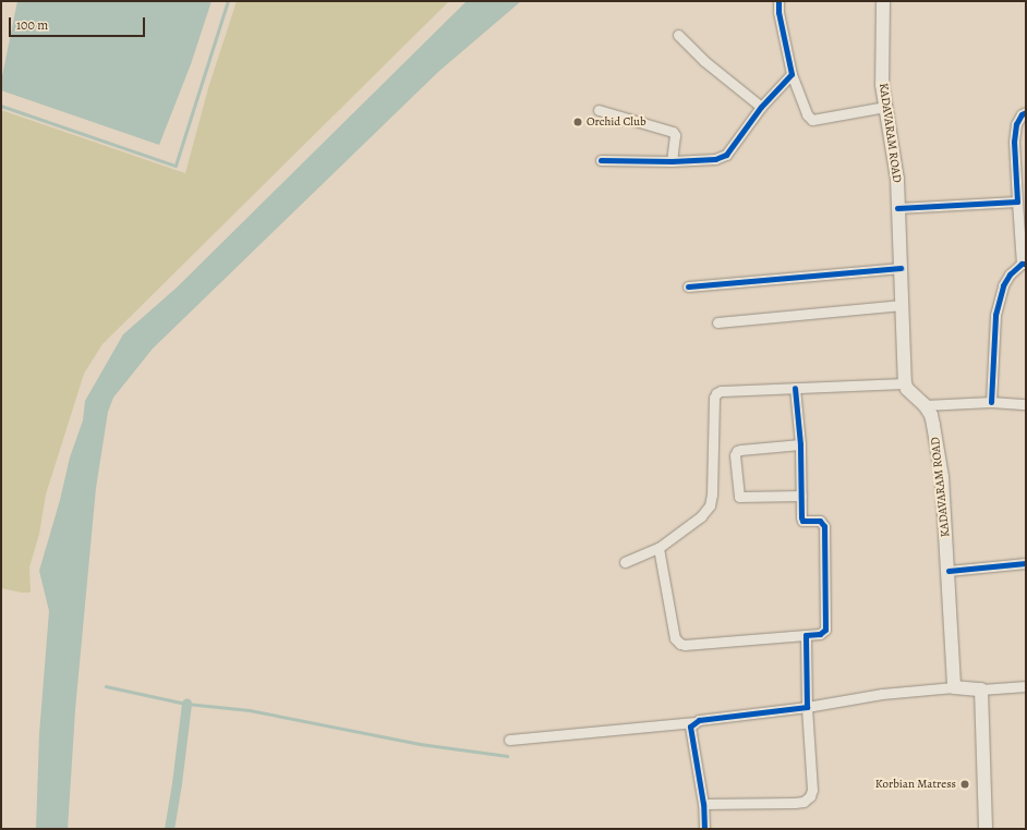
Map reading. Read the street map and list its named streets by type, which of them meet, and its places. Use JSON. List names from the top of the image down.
{
  "streets": {
    "main road": ["KADAVARAM ROAD"]
  },
  "places": ["Orchid Club", "Korbian Matress"],
  "scale_bar": "100 m"
}
